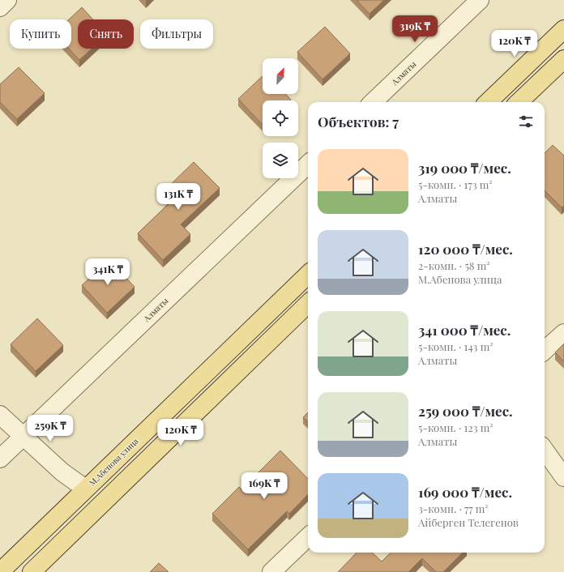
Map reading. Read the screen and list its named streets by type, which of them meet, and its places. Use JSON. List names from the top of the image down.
{
  "streets": {
    "main road": ["М.Абенова улица"],
    "street": ["Алматы"]
  },
  "north": "top right",
  "page": {
    "price": [
      "319K ₸",
      "120K ₸",
      "131K ₸",
      "341K ₸",
      "259K ₸",
      "120K ₸",
      "169K ₸"
    ],
    "chip": ["Купить", "Снять", "Фильтры"],
    "heading": "Объектов: 7",
    "list": [
      {
        "name": "319 000 ₸/мес.",
        "note": "5-комн. · 173 m² · Алматы"
      },
      {
        "name": "120 000 ₸/мес.",
        "note": "2-комн. · 58 m² · М.Абенова улица"
      },
      {
        "name": "341 000 ₸/мес.",
        "note": "5-комн. · 143 m² · Алматы"
      },
      {
        "name": "259 000 ₸/мес.",
        "note": "5-комн. · 123 m² · Алматы"
      },
      {
        "name": "169 000 ₸/мес.",
        "note": "3-комн. · 77 m² · Айберген Телегенов"
      }
    ]
  }
}
